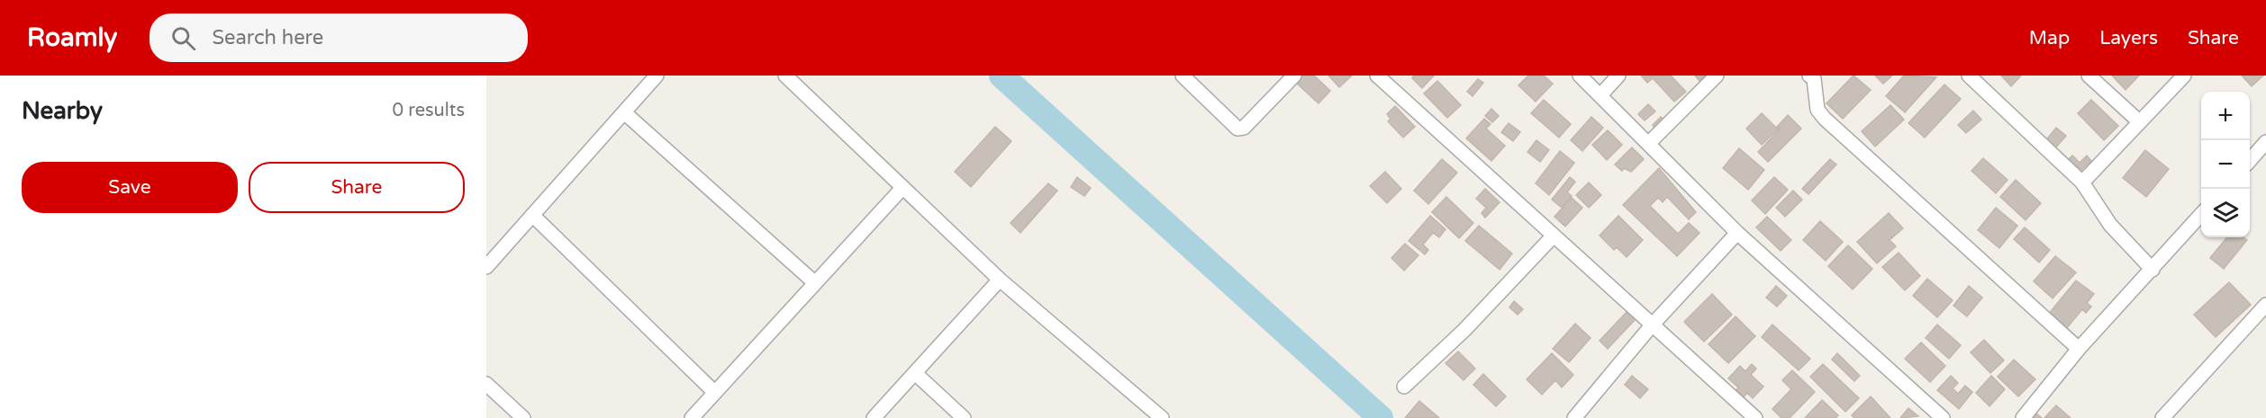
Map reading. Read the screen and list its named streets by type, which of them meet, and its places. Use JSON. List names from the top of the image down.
{
  "page": {
    "header": "Roamly",
    "search": "Search here",
    "nav": ["Map", "Layers", "Share"],
    "heading": ["Nearby", "0 results"],
    "map_buttons": ["+", "−"],
    "buttons": ["Save", "Share"]
  }
}
